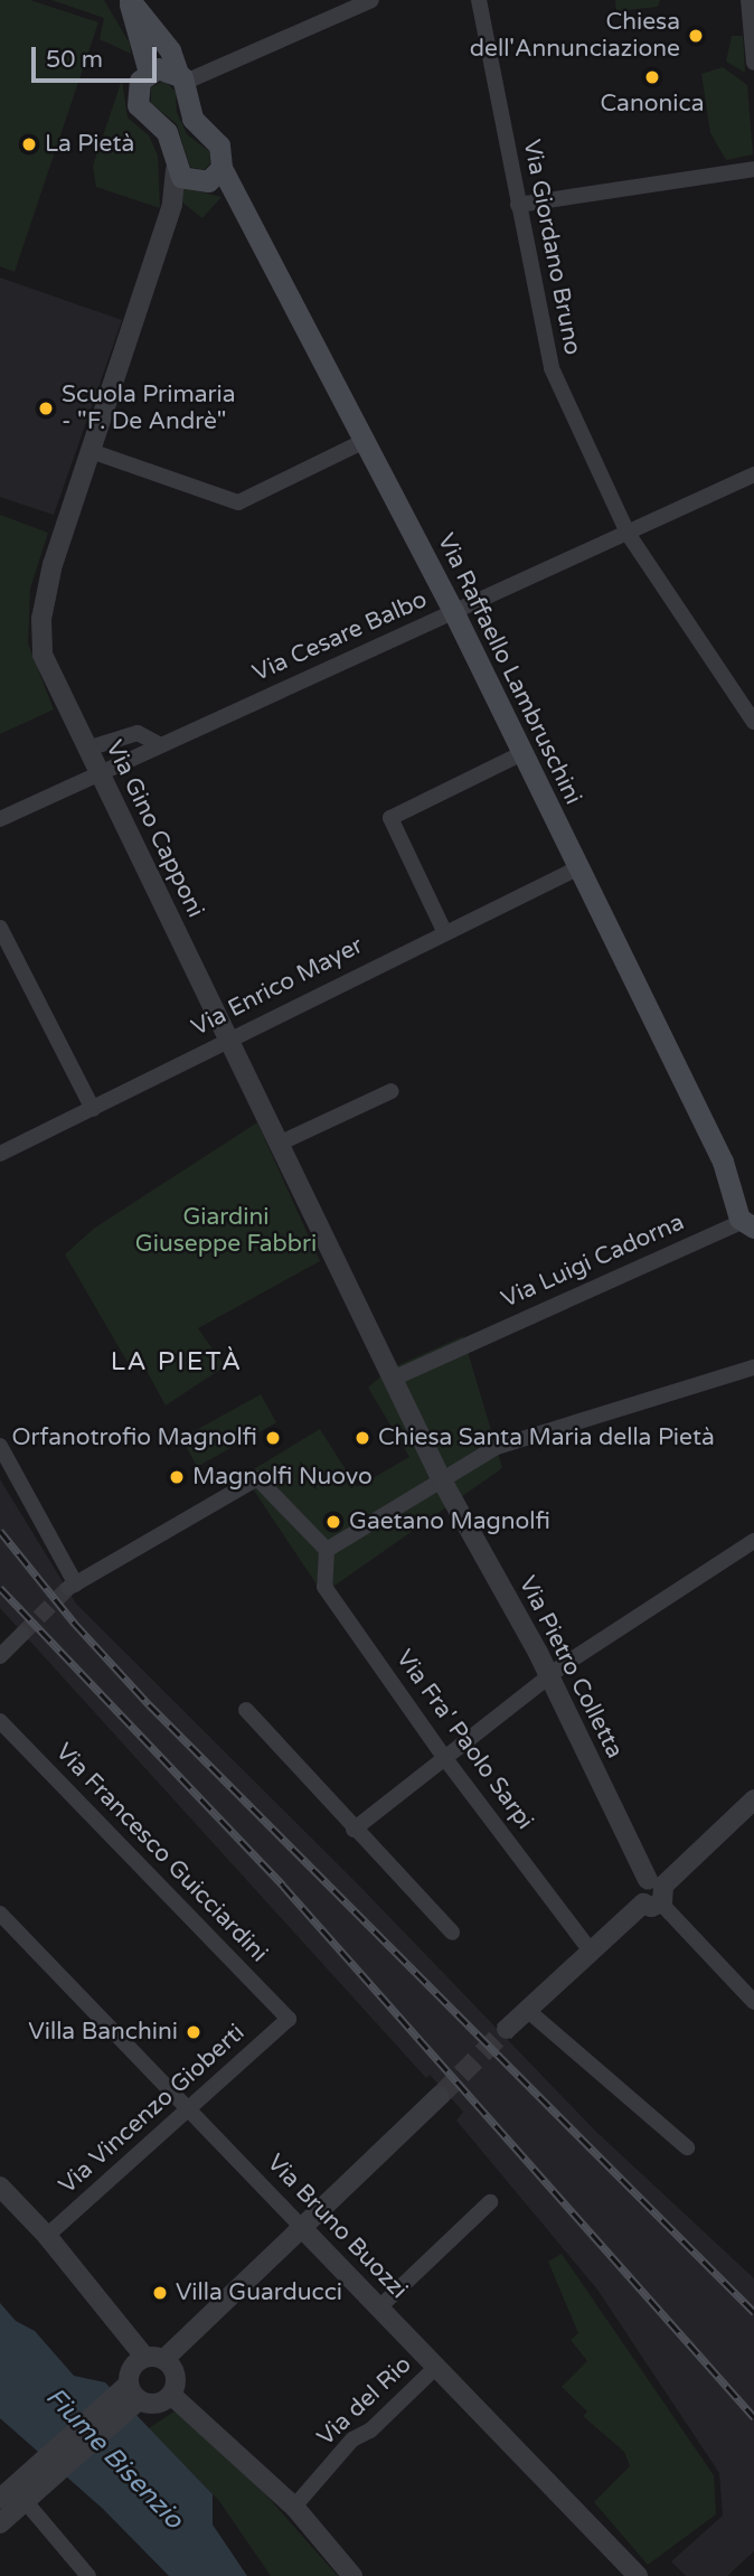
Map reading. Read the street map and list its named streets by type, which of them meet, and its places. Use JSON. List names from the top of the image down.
{
  "streets": {
    "main road": ["Via Raffaello Lambruschini"],
    "street": [
      "Via Giordano Bruno",
      "Via Cesare Balbo",
      "Via Gino Capponi",
      "Via Enrico Mayer",
      "Via Luigi Cadorna",
      "Via Pietro Colletta",
      "Via Fra' Paolo Sarpi",
      "Via Francesco Guicciardini",
      "Via Vincenzo Gioberti",
      "Via Bruno Buozzi",
      "Via del Rio"
    ]
  },
  "crossings": [
    ["Via Giordano Bruno", "Via Cesare Balbo"],
    ["Via Cesare Balbo", "Via Raffaello Lambruschini"],
    ["Via Cesare Balbo", "Via Gino Capponi"],
    ["Via Raffaello Lambruschini", "Via Enrico Mayer"],
    ["Via Raffaello Lambruschini", "Via Luigi Cadorna"],
    ["Via Gino Capponi", "Via Enrico Mayer"],
    ["Via Gino Capponi", "Via Luigi Cadorna"],
    ["Via Gino Capponi", "Via Pietro Colletta"],
    ["Via Francesco Guicciardini", "Via Vincenzo Gioberti"],
    ["Via Vincenzo Gioberti", "Via Bruno Buozzi"],
    ["Via Bruno Buozzi", "Via del Rio"]
  ],
  "districts": ["LA PIETÀ"],
  "water": ["Fiume Bisenzio"],
  "parks": ["Giardini Giuseppe Fabbri"],
  "places": [
    "Chiesa dell'Annunciazione",
    "Canonica",
    "La Pietà",
    "Scuola Primaria - \"F. De Andrè\"",
    "Orfanotrofio Magnolfi",
    "Chiesa Santa Maria della Pietà",
    "Magnolfi Nuovo",
    "Gaetano Magnolfi",
    "Villa Banchini",
    "Villa Guarducci"
  ],
  "scale_bar": "50 m"
}
